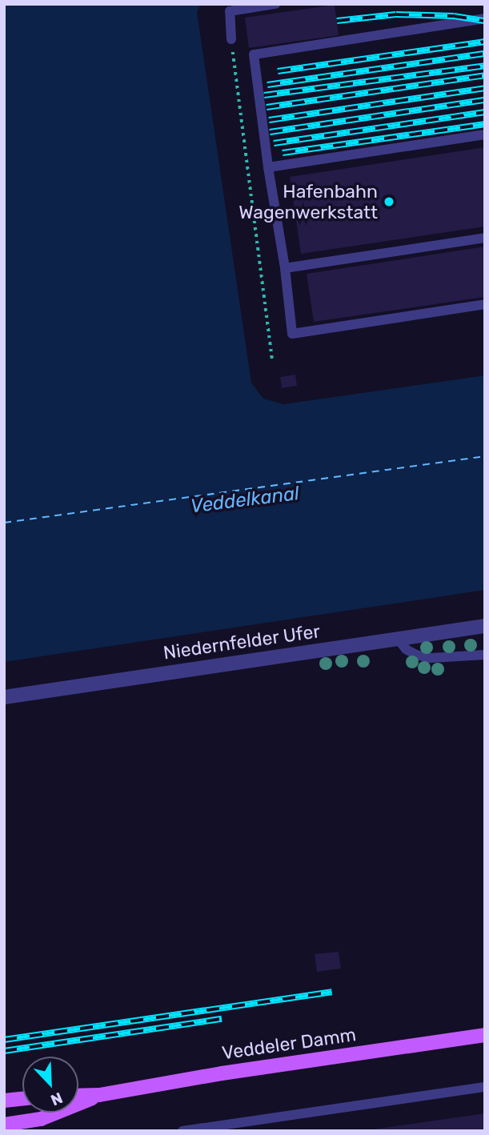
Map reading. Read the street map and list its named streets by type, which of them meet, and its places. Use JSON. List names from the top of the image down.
{
  "streets": {
    "main road": ["Veddeler Damm"],
    "street": ["Niedernfelder Ufer"]
  },
  "water": ["Veddelkanal"],
  "places": ["Hafenbahn Wagenwerkstatt"],
  "north": "bottom right"
}
